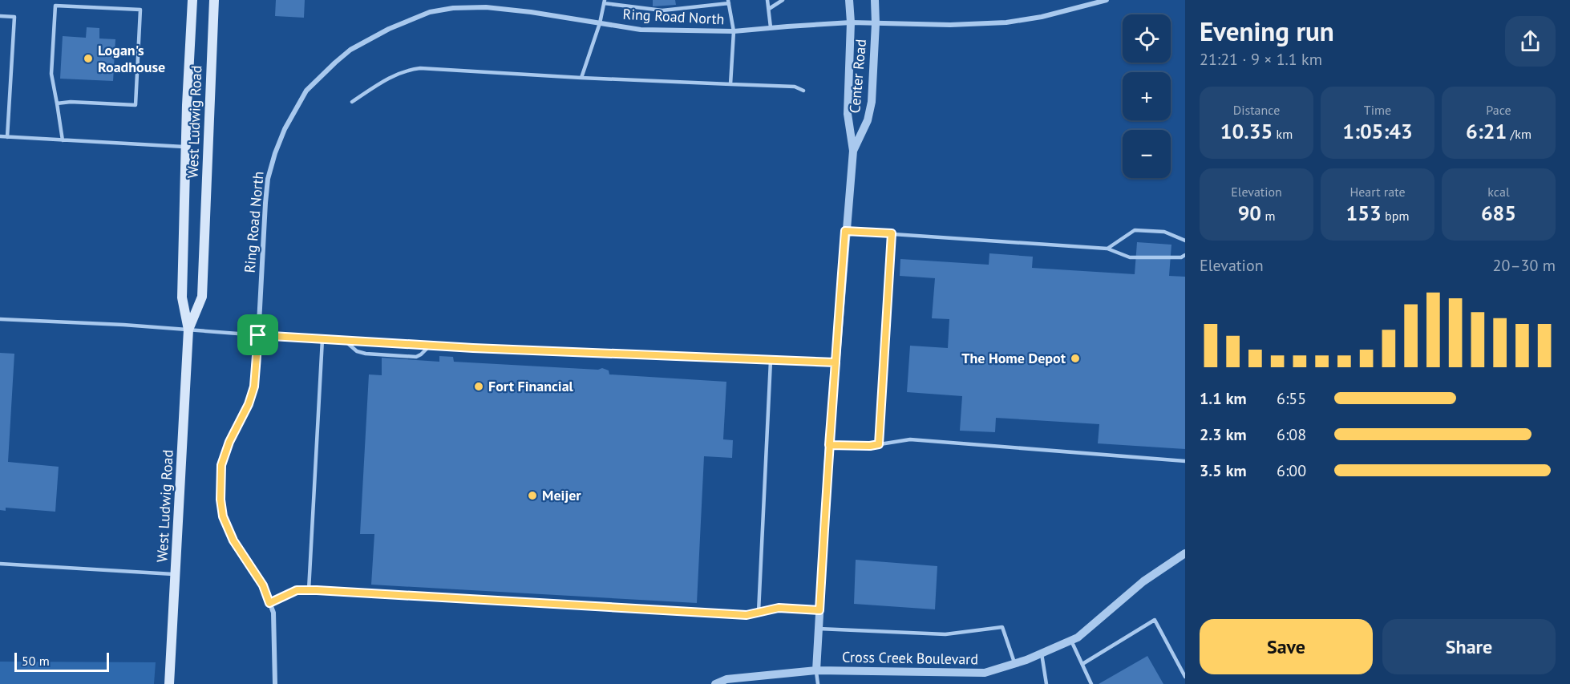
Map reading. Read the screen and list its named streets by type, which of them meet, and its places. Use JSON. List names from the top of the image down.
{
  "streets": {
    "main road": ["West Ludwig Road"],
    "street": ["Ring Road North", "Center Road", "Cross Creek Boulevard"]
  },
  "crossings": [
    ["Ring Road North", "Center Road"],
    ["Center Road", "Cross Creek Boulevard"]
  ],
  "places": [
    "Logan's Roadhouse",
    "The Home Depot",
    "Fort Financial",
    "Meijer"
  ],
  "scale_bar": "50 m",
  "page": {
    "heading": ["Evening run", "21:21 · 9 × 1.1 km"],
    "map_buttons": ["+", "−"],
    "stats": [
      ["Distance", "10.35 km"],
      ["Time", "1:05:43"],
      ["Pace", "6:21 /km"],
      ["Elevation", "90 m"],
      ["Heart rate", "153 bpm"],
      ["kcal", "685"]
    ],
    "chart": ["Elevation", "20–30 m"],
    "list": [
      {
        "name": "1.1 km",
        "note": "6:55"
      },
      {
        "name": "2.3 km",
        "note": "6:08"
      },
      {
        "name": "3.5 km",
        "note": "6:00"
      }
    ],
    "buttons": ["Save", "Share"],
    "scale": "50 m"
  }
}
